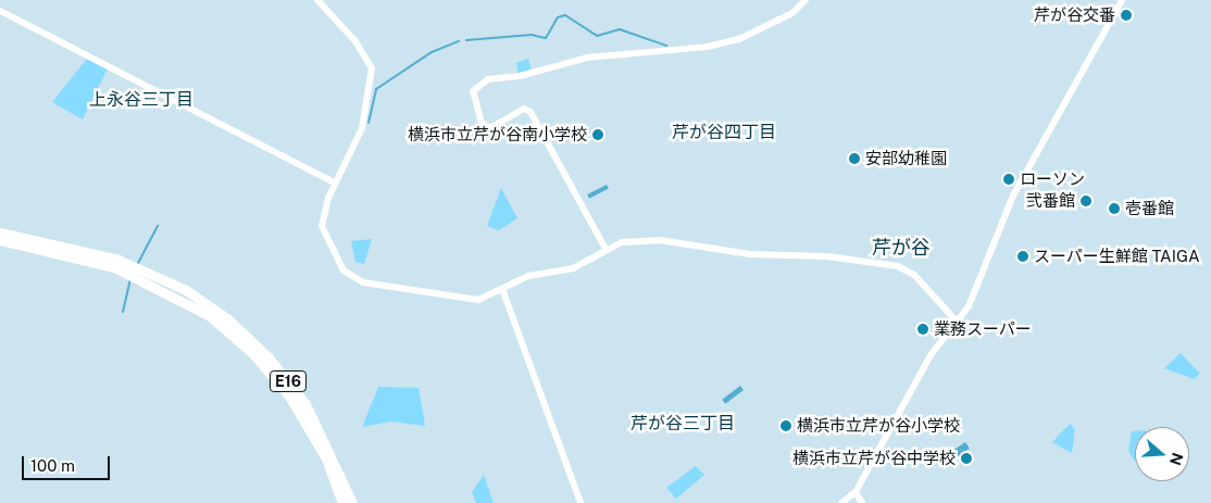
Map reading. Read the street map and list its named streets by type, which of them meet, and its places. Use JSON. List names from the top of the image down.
{
  "streets": {
    "highway": ["E16"]
  },
  "districts": [
    "上永谷三丁目",
    "芹が谷四丁目",
    "芹が谷",
    "芹が谷三丁目"
  ],
  "places": [
    "芹が谷交番",
    "横浜市立芹が谷南小学校",
    "安部幼稚園",
    "ローソン",
    "弐番館",
    "壱番館",
    "スーパー生鮮館 TAIGA",
    "業務スーパー",
    "横浜市立芹が谷小学校",
    "横浜市立芹が谷中学校"
  ],
  "scale_bar": "100 m",
  "north": "right"
}
